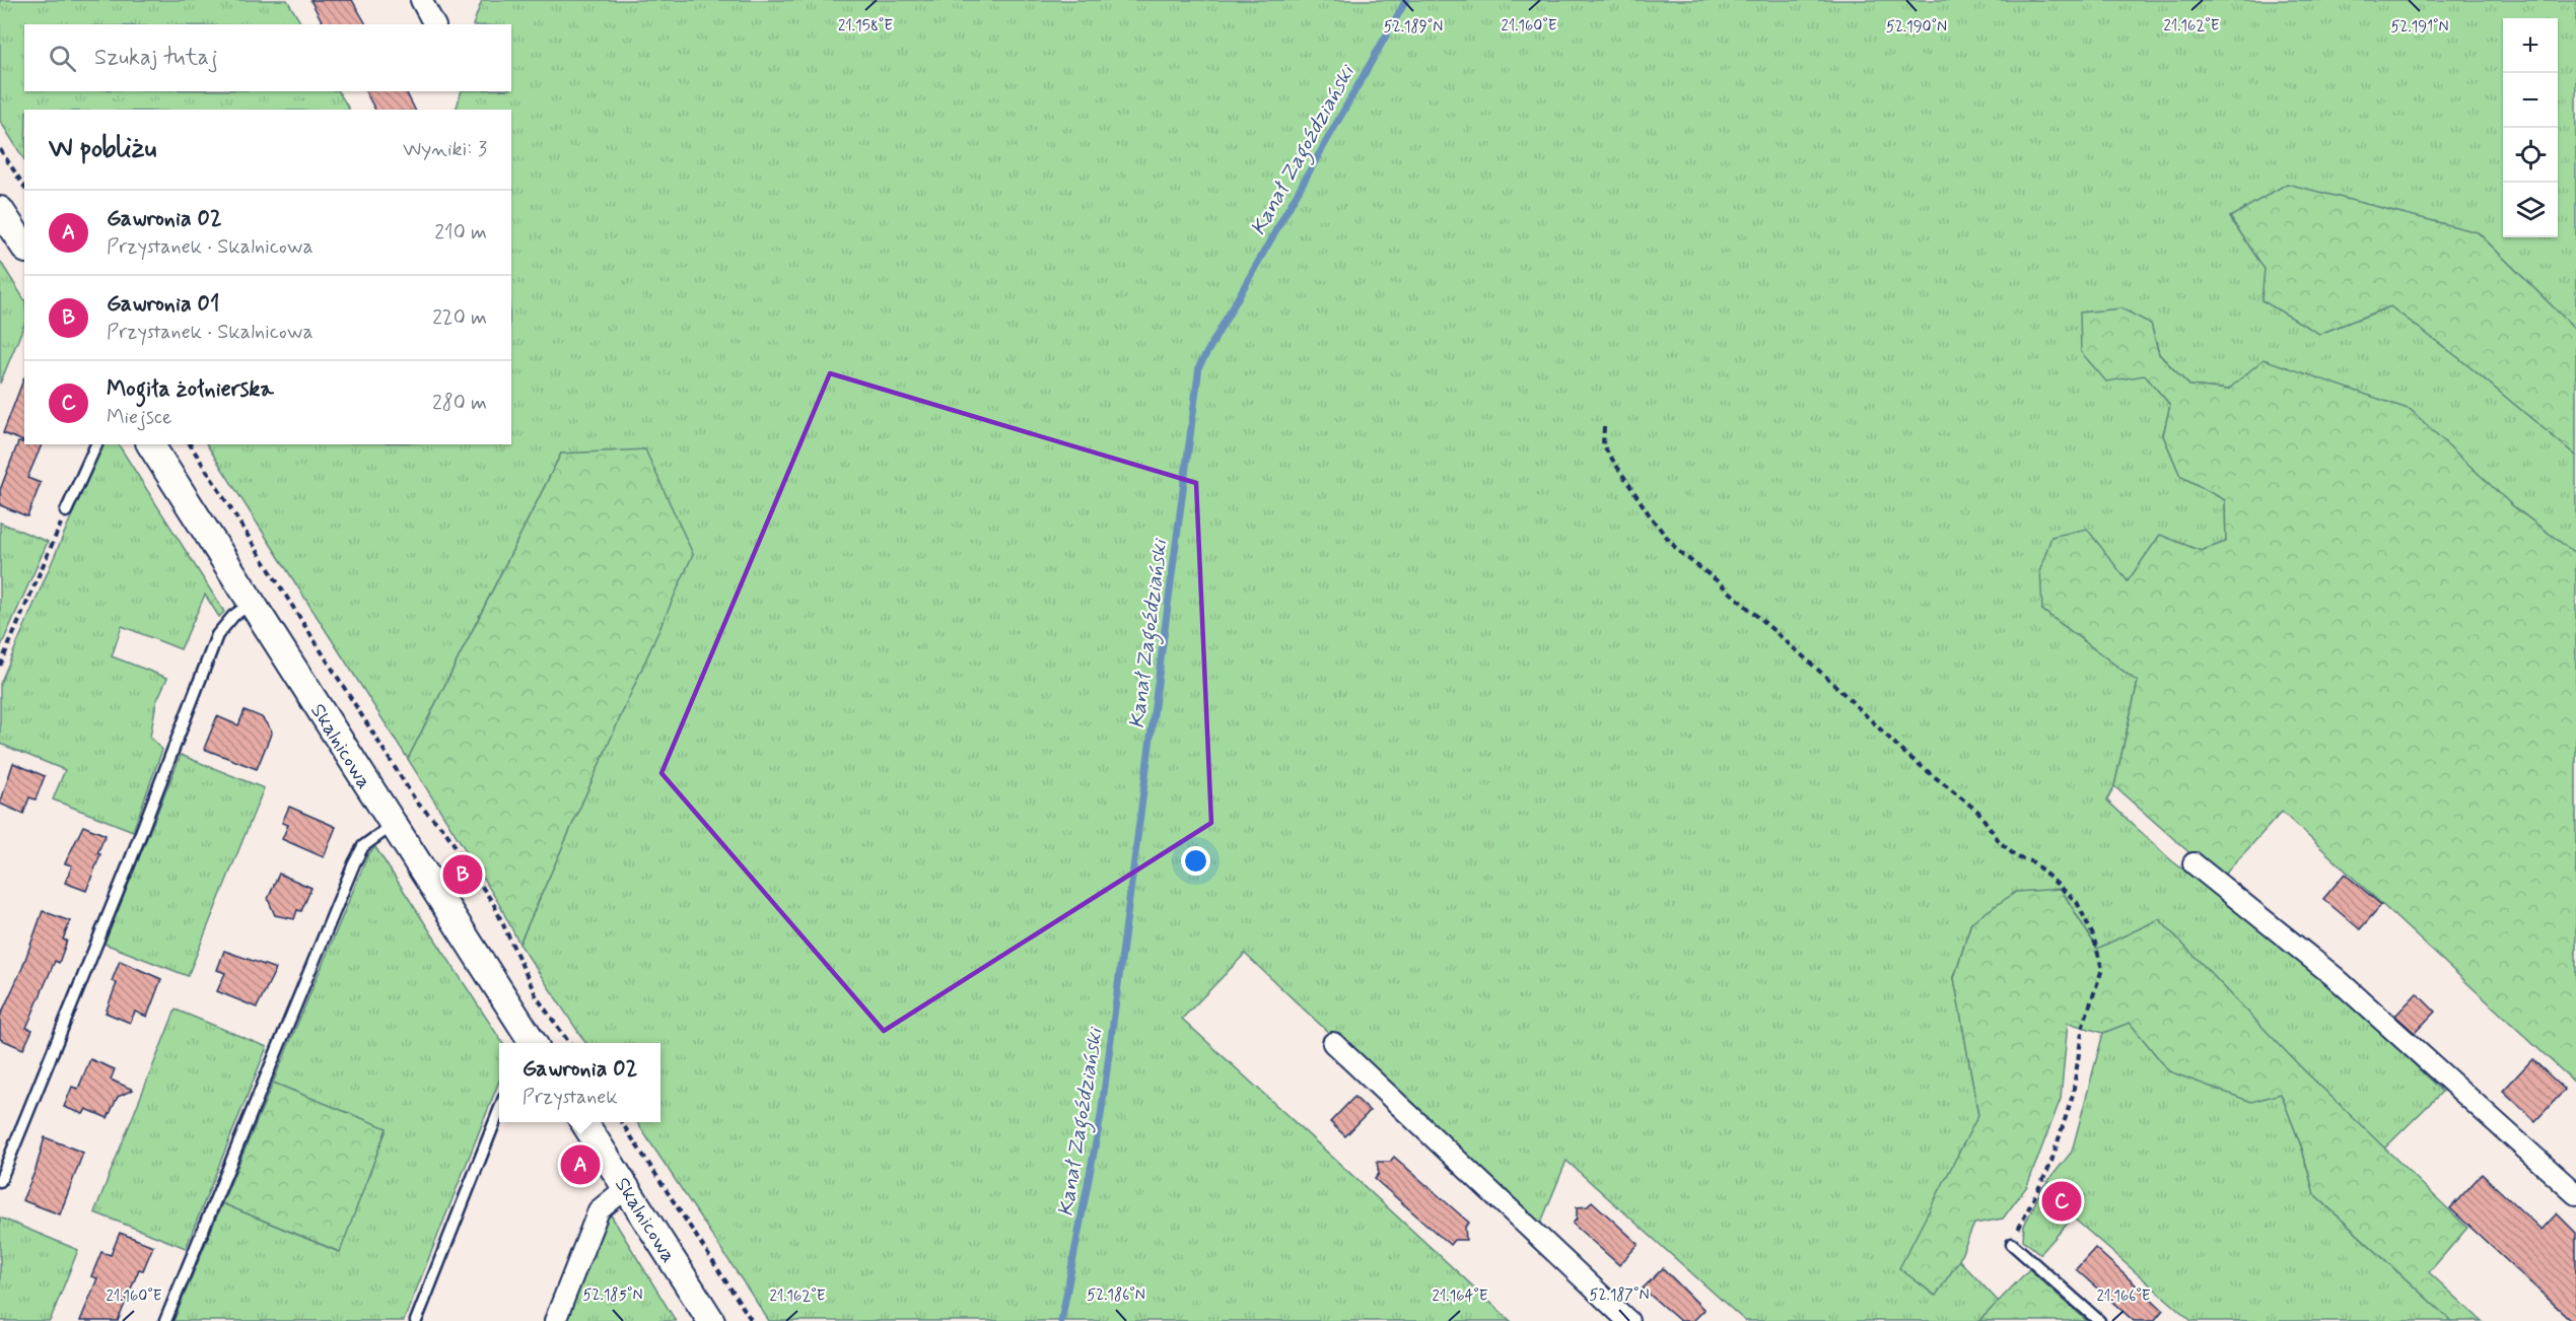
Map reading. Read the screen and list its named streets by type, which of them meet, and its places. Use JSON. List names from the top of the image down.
{
  "streets": {
    "street": ["Skalnicowa"]
  },
  "water": ["Kanał Zagoździański"],
  "page": {
    "map_buttons": ["+", "−"],
    "search": "Szukaj tutaj",
    "heading": ["W pobliżu", "Wyniki: 3"],
    "list": [
      {
        "mark": "A",
        "name": "Gawronia 02",
        "note": "Przystanek · Skalnicowa",
        "value": "210 m"
      },
      {
        "mark": "B",
        "name": "Gawronia 01",
        "note": "Przystanek · Skalnicowa",
        "value": "220 m"
      },
      {
        "mark": "C",
        "name": "Mogiła żołnierska",
        "note": "Miejsce",
        "value": "280 m"
      }
    ],
    "pins": ["B", "A", "C"],
    "popup": ["Gawronia 02", "Przystanek"]
  },
  "coordinates": [
    "21.158°E",
    "21.160°E",
    "21.162°E",
    "52.189°N",
    "52.190°N",
    "52.191°N",
    "52.185°N",
    "52.186°N",
    "52.187°N",
    "21.164°E",
    "21.166°E"
  ]
}
